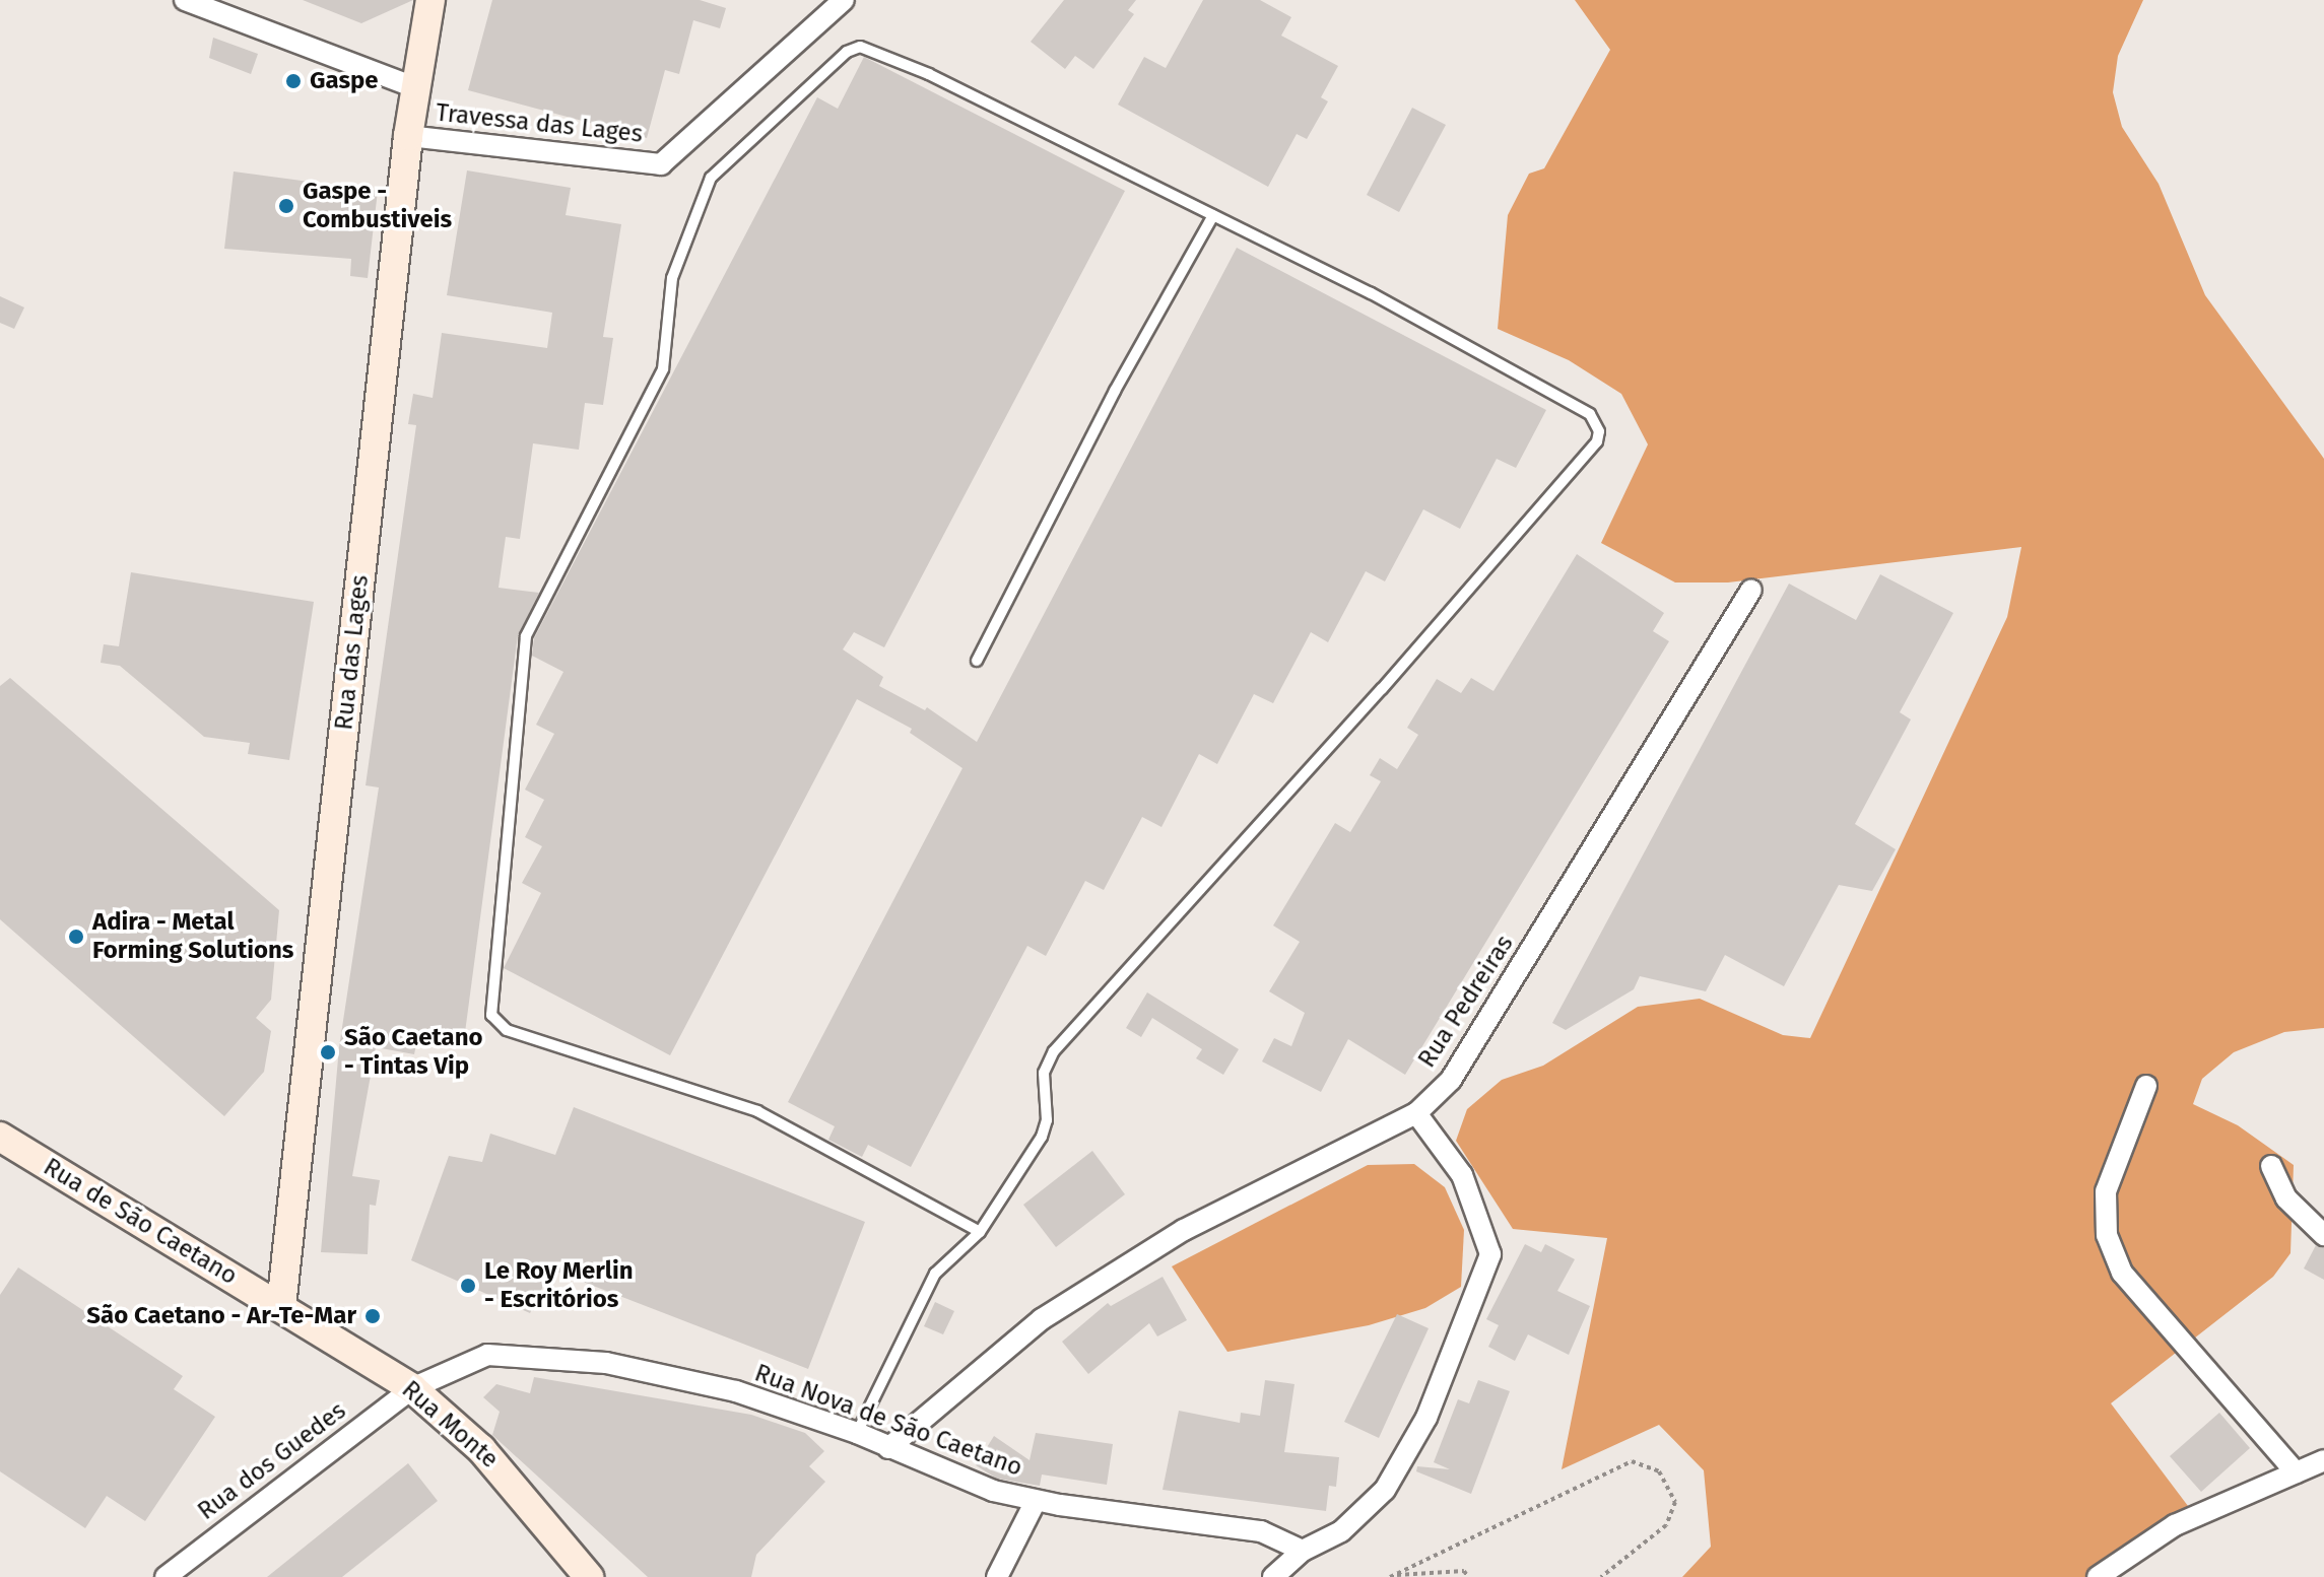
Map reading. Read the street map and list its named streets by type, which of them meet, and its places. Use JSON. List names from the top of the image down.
{
  "streets": {
    "main road": ["Rua das Lages", "Rua de São Caetano", "Rua Monte"],
    "street": [
      "Travessa das Lages",
      "Rua Pedreiras",
      "Rua Nova de São Caetano",
      "Rua dos Guedes"
    ]
  },
  "crossings": [
    ["Travessa das Lages", "Rua das Lages"],
    ["Rua das Lages", "Rua de São Caetano"],
    ["Rua das Lages", "Rua Monte"],
    ["Rua Pedreiras", "Rua Nova de São Caetano"],
    ["Rua de São Caetano", "Rua Monte"],
    ["Rua Nova de São Caetano", "Rua Monte"],
    ["Rua Nova de São Caetano", "Rua dos Guedes"],
    ["Rua Monte", "Rua dos Guedes"]
  ],
  "places": [
    "Gaspe",
    "Gaspe - Combustiveis",
    "Adira - Metal Forming Solutions",
    "São Caetano - Tintas Vip",
    "Le Roy Merlin - Escritórios",
    "São Caetano - Ar-Te-Mar"
  ]
}
